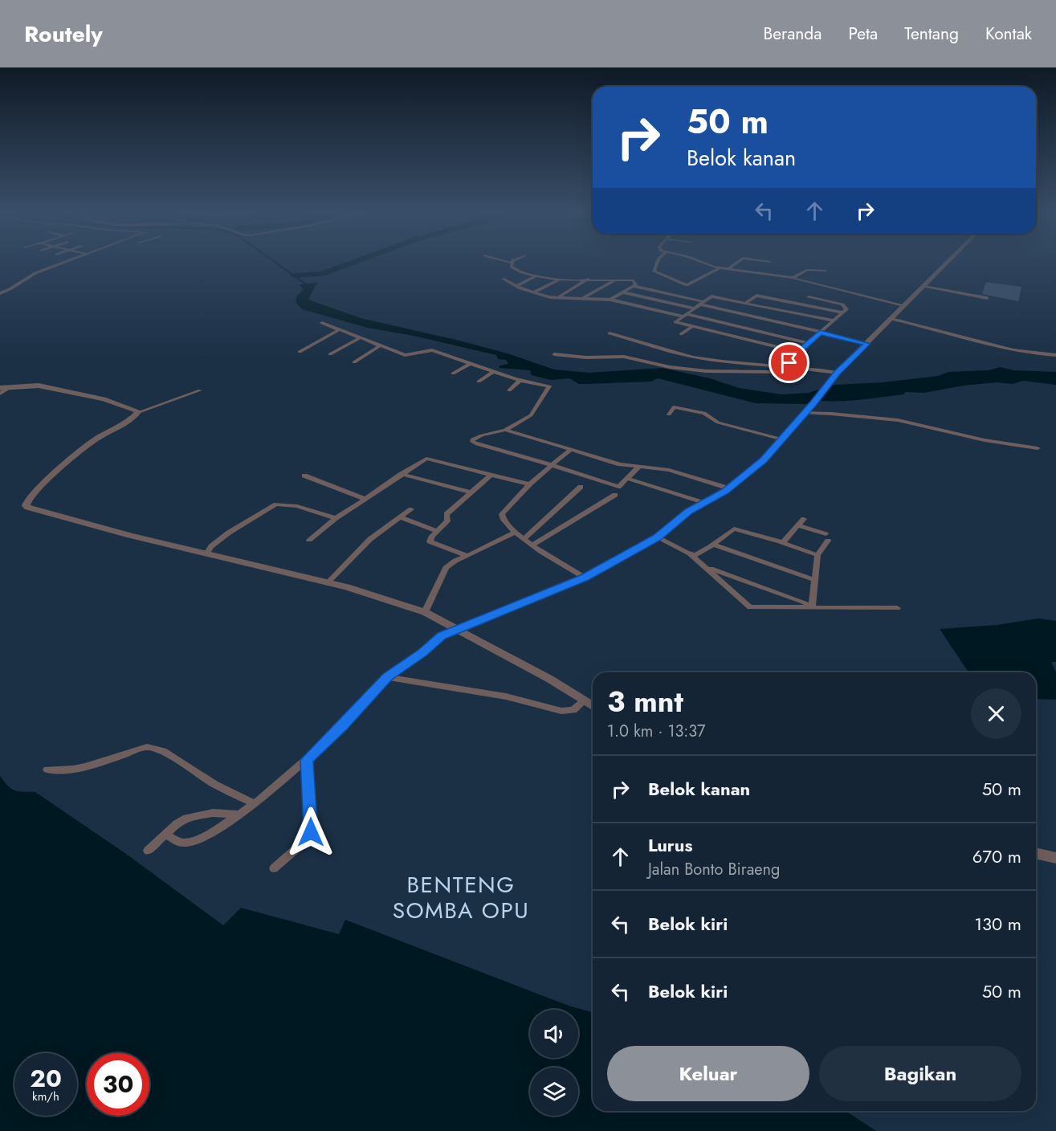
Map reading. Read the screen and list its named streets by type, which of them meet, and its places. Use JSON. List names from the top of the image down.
{
  "districts": ["BENTENG SOMBA OPU"],
  "page": {
    "header": "Routely",
    "nav": [
      "Beranda",
      "Peta",
      "Tentang",
      "Kontak"
    ],
    "turn": ["50 m", "Belok kanan"],
    "heading": ["3 mnt", "1.0 km · 13:37"],
    "list": [
      {
        "name": "Belok kanan",
        "value": "50 m"
      },
      {
        "name": "Lurus",
        "note": "Jalan Bonto Biraeng",
        "value": "670 m"
      },
      {
        "name": "Belok kiri",
        "value": "130 m"
      },
      {
        "name": "Belok kiri",
        "value": "50 m"
      }
    ],
    "buttons": ["Keluar", "Bagikan"],
    "speed": "20 km/h",
    "limit": "30"
  }
}
